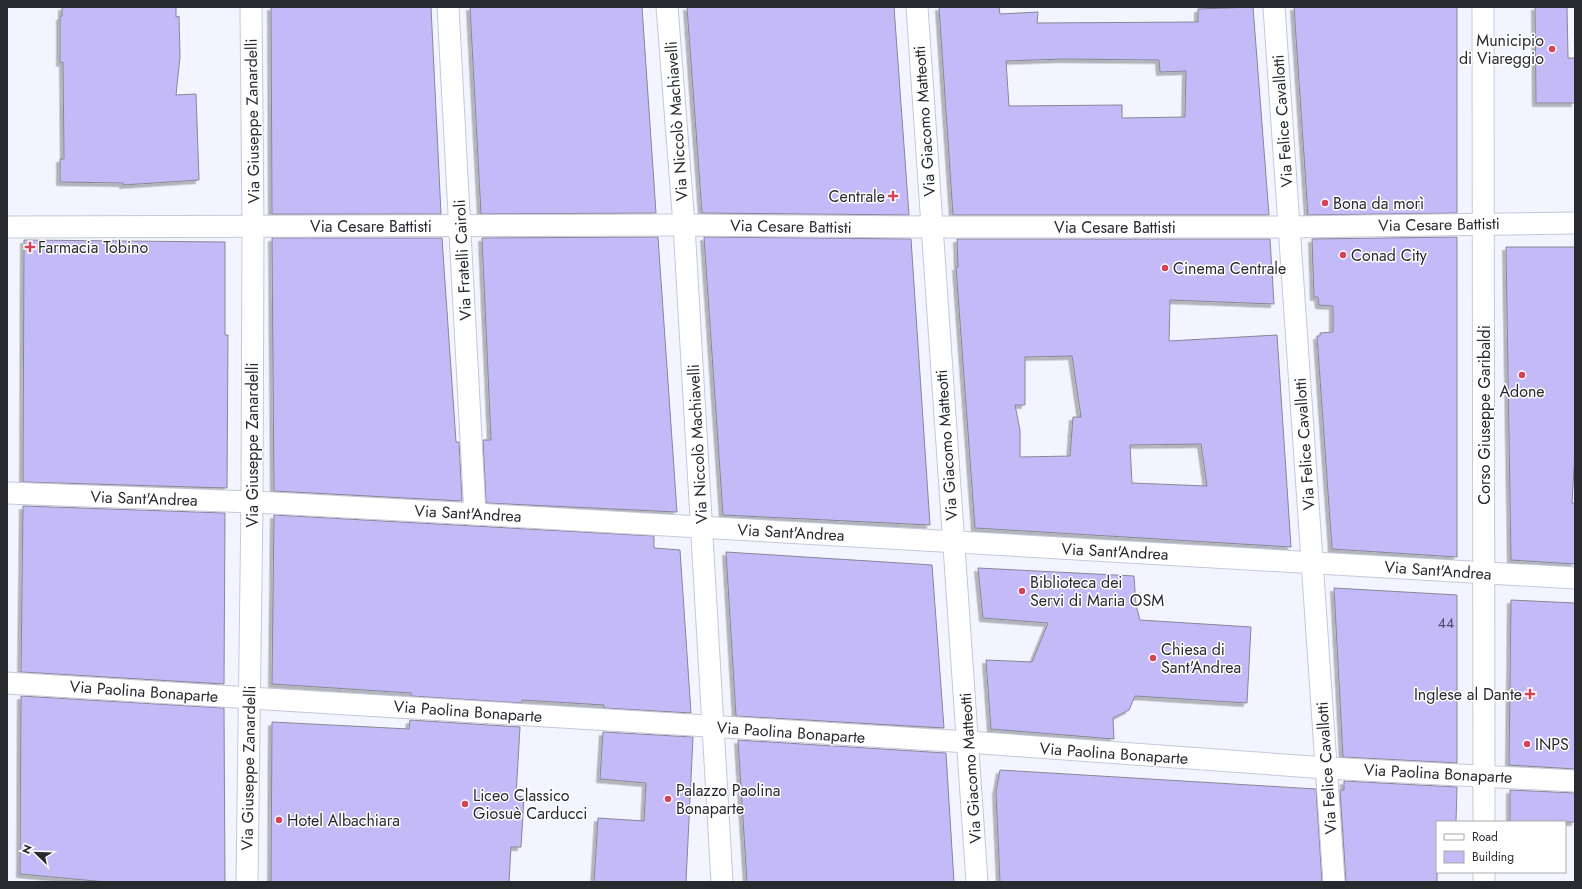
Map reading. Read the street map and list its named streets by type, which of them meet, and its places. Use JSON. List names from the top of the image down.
{
  "streets": {
    "street": [
      "Via Giuseppe Zanardelli",
      "Via Niccolò Machiavelli",
      "Via Giacomo Matteotti",
      "Via Felice Cavallotti",
      "Via Cesare Battisti",
      "Via Fratelli Cairoli",
      "Corso Giuseppe Garibaldi",
      "Via Sant'Andrea",
      "Via Paolina Bonaparte"
    ]
  },
  "crossings": [
    ["Via Giuseppe Zanardelli", "Via Cesare Battisti"],
    ["Via Giuseppe Zanardelli", "Via Sant'Andrea"],
    ["Via Giuseppe Zanardelli", "Via Paolina Bonaparte"],
    ["Via Niccolò Machiavelli", "Via Cesare Battisti"],
    ["Via Niccolò Machiavelli", "Via Sant'Andrea"],
    ["Via Niccolò Machiavelli", "Via Paolina Bonaparte"],
    ["Via Giacomo Matteotti", "Via Cesare Battisti"],
    ["Via Giacomo Matteotti", "Via Sant'Andrea"],
    ["Via Giacomo Matteotti", "Via Paolina Bonaparte"],
    ["Via Felice Cavallotti", "Via Cesare Battisti"],
    ["Via Felice Cavallotti", "Via Sant'Andrea"],
    ["Via Felice Cavallotti", "Via Paolina Bonaparte"],
    ["Via Cesare Battisti", "Via Fratelli Cairoli"],
    ["Via Cesare Battisti", "Corso Giuseppe Garibaldi"],
    ["Via Fratelli Cairoli", "Via Sant'Andrea"],
    ["Corso Giuseppe Garibaldi", "Via Sant'Andrea"],
    ["Corso Giuseppe Garibaldi", "Via Paolina Bonaparte"]
  ],
  "places": {
    "other": [
      "Municipio di Viareggio",
      "Bona da morì",
      "Conad City",
      "Cinema Centrale",
      "Adone",
      "Biblioteca dei Servi di Maria OSM",
      "Chiesa di Sant'Andrea",
      "INPS",
      "Palazzo Paolina Bonaparte",
      "Liceo Classico Giosuè Carducci",
      "Hotel Albachiara"
    ],
    "health": ["Centrale", "Farmacia Tobino", "Inglese al Dante"]
  },
  "house_numbers": ["44"],
  "legend": ["Road", "Building"],
  "north": "top left"
}
